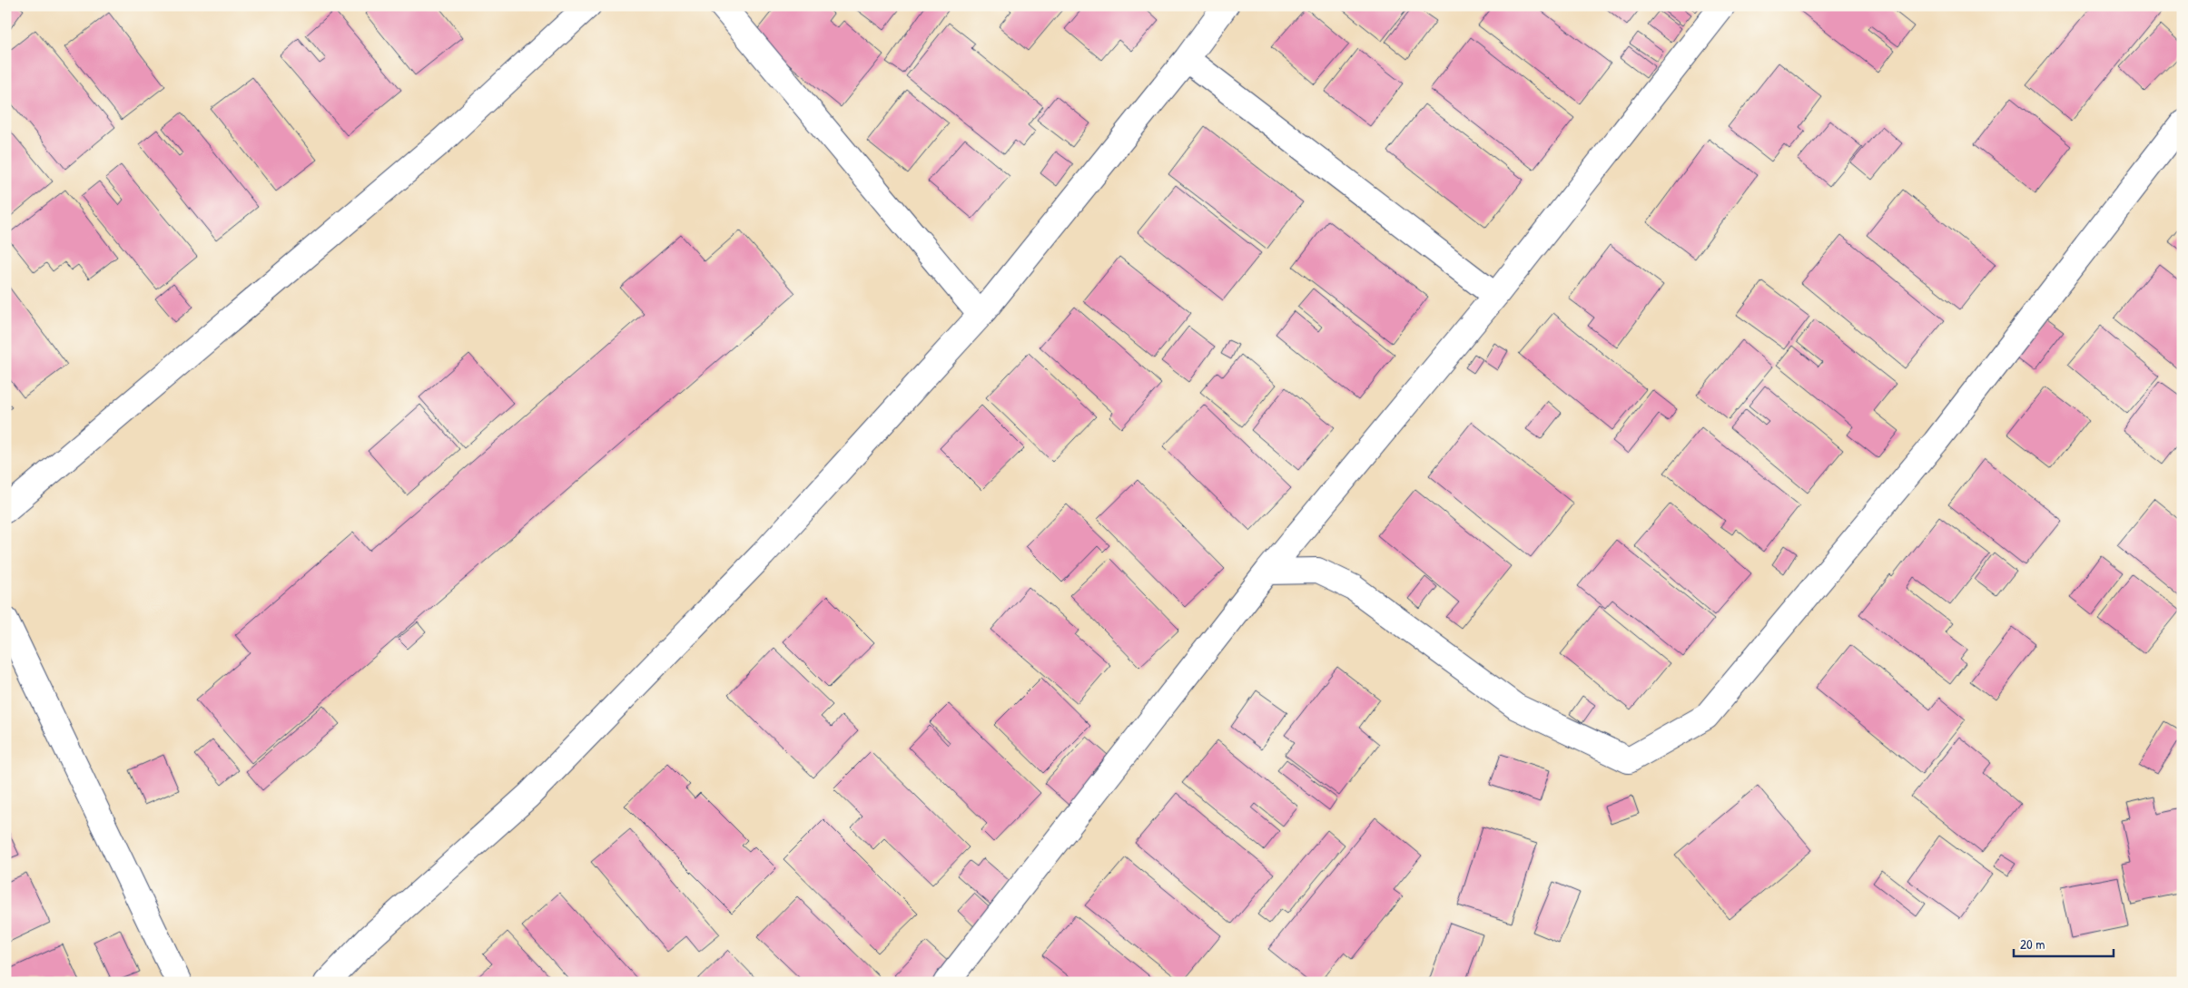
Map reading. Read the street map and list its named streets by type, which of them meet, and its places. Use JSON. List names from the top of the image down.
{
  "scale_bar": "20 m"
}
